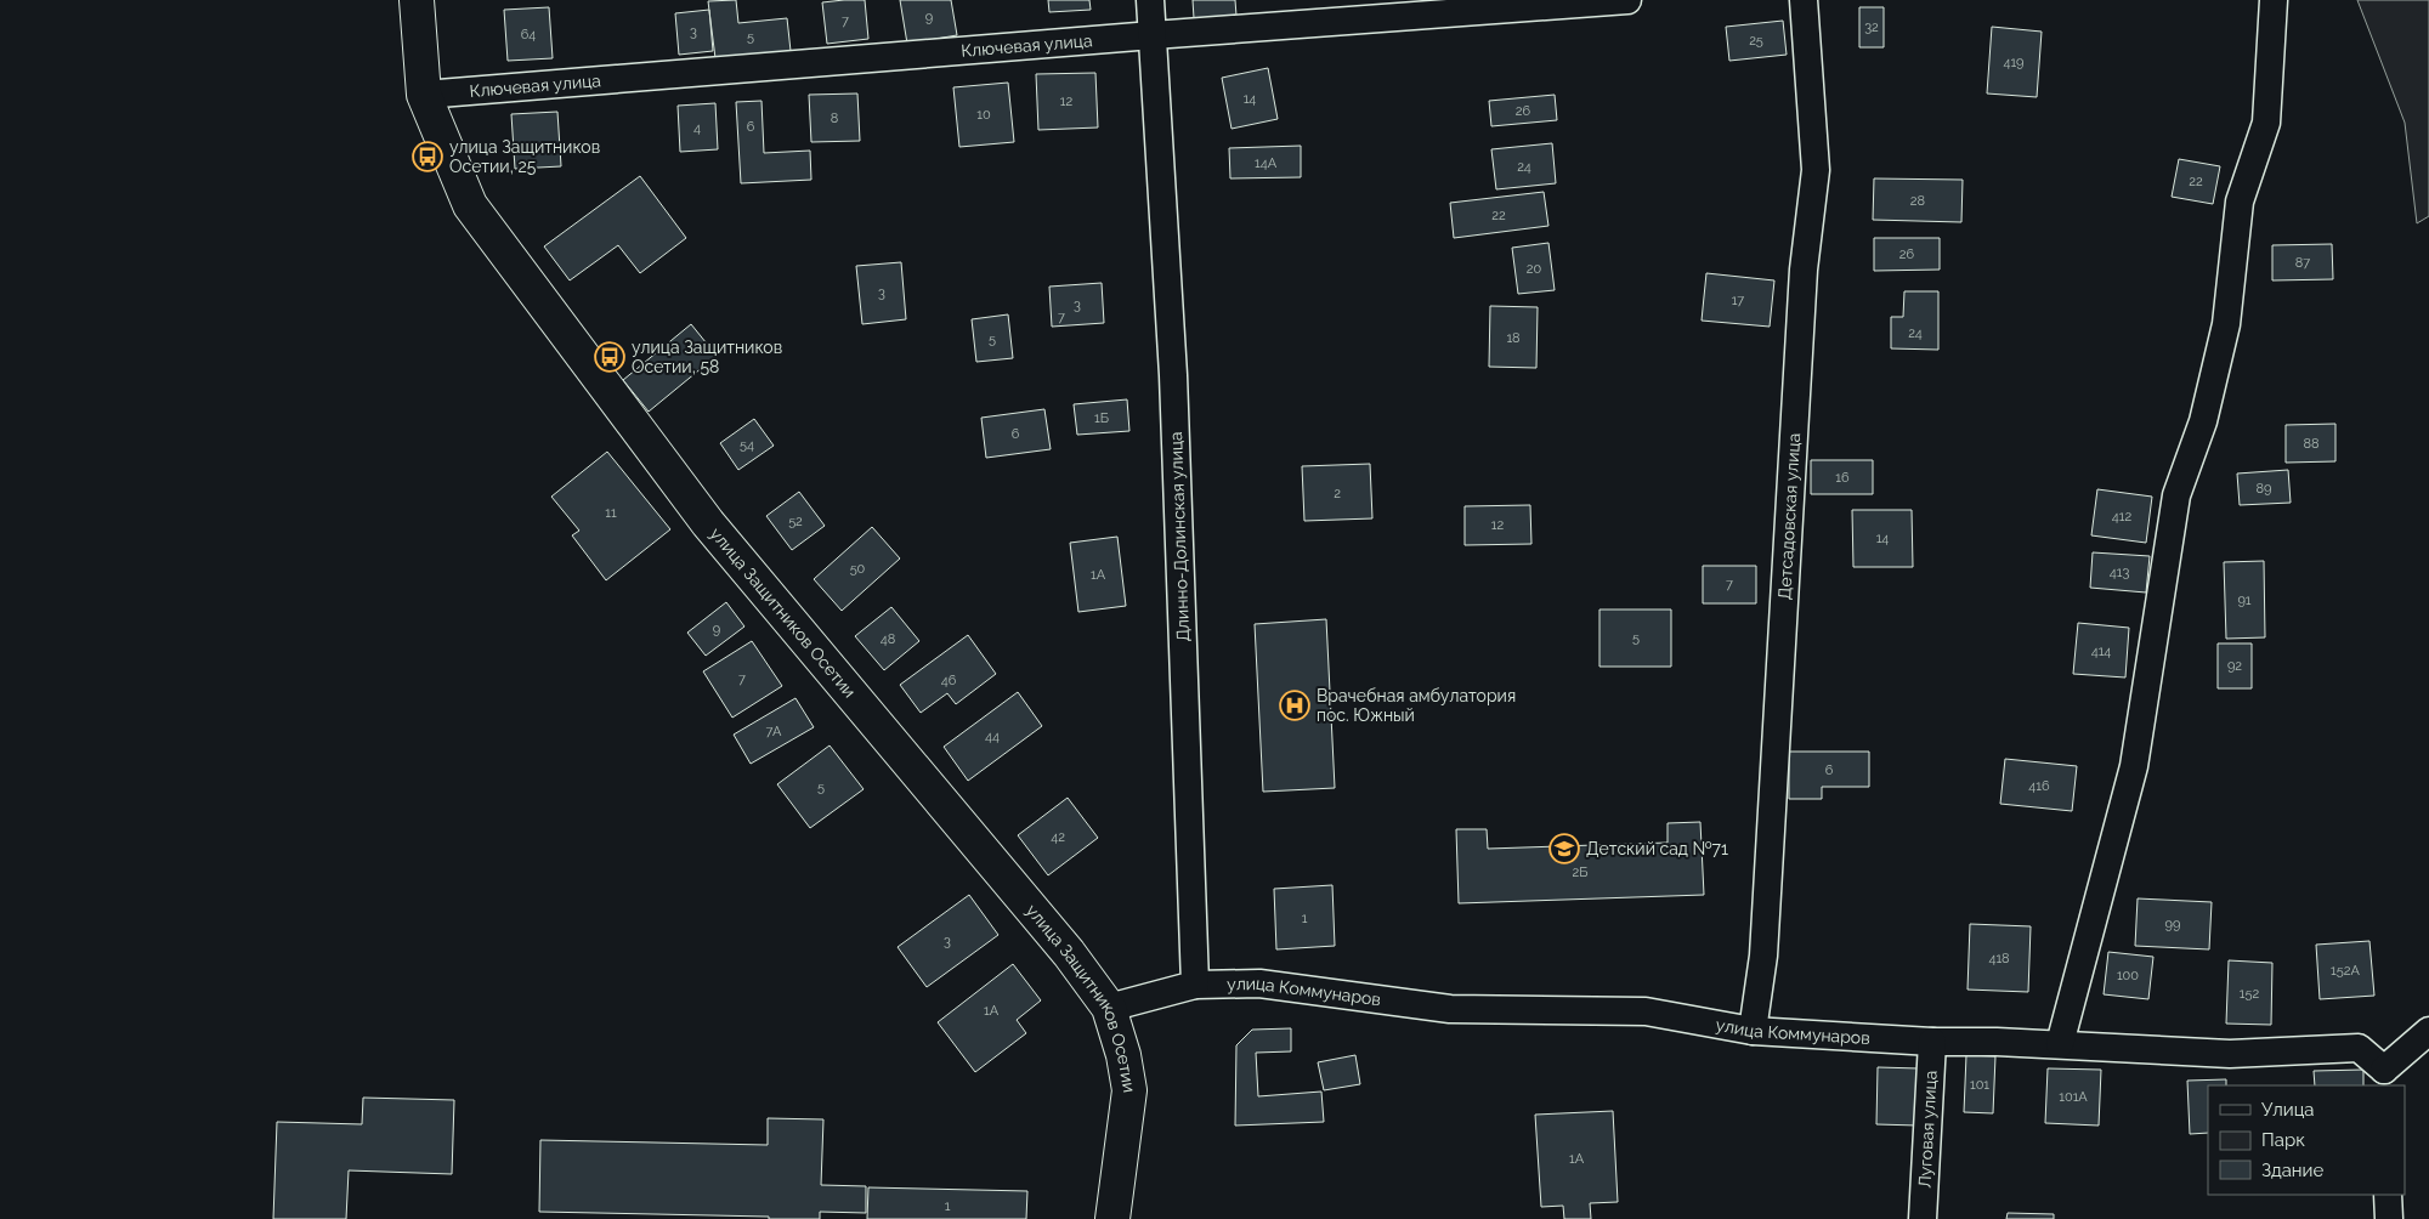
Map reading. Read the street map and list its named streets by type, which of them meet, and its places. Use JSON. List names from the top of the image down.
{
  "streets": {
    "street": [
      "Ключевая улица",
      "Детсадовская улица",
      "Длинно-Долинская улица",
      "улица Защитников Осетии",
      "улица Коммунаров",
      "Луговая улица"
    ]
  },
  "crossings": [
    ["Ключевая улица", "Длинно-Долинская улица"],
    ["Ключевая улица", "улица Защитников Осетии"],
    ["Детсадовская улица", "улица Коммунаров"],
    ["Длинно-Долинская улица", "улица Коммунаров"],
    ["улица Коммунаров", "Луговая улица"]
  ],
  "places": {
    "bus stop": ["улица Защитников Осетии, 25", "улица Защитников Осетии, 58"],
    "hospital": ["Врачебная амбулатория пос. Южный"],
    "school or university": ["Детский сад №71"]
  },
  "house_numbers": [
    "9",
    "7",
    "32",
    "3",
    "64",
    "5",
    "25",
    "419",
    "14",
    "12",
    "26",
    "10",
    "8",
    "6",
    "4",
    "14А",
    "24",
    "22",
    "28",
    "22",
    "26",
    "87",
    "20",
    "3",
    "17",
    "3",
    "7",
    "24",
    "18",
    "5",
    "1Б",
    "6",
    "88",
    "54",
    "16",
    "89",
    "2",
    "11",
    "412",
    "52",
    "12",
    "14",
    "50",
    "413",
    "1А",
    "7",
    "91",
    "9",
    "5",
    "48",
    "414",
    "92",
    "7",
    "46",
    "7А",
    "44",
    "6",
    "416",
    "5",
    "42",
    "2Б",
    "1",
    "99",
    "3",
    "418",
    "152А",
    "100",
    "152",
    "1А",
    "101",
    "101А",
    "1А",
    "1"
  ],
  "legend": ["Улица", "Парк", "Здание"]
}
